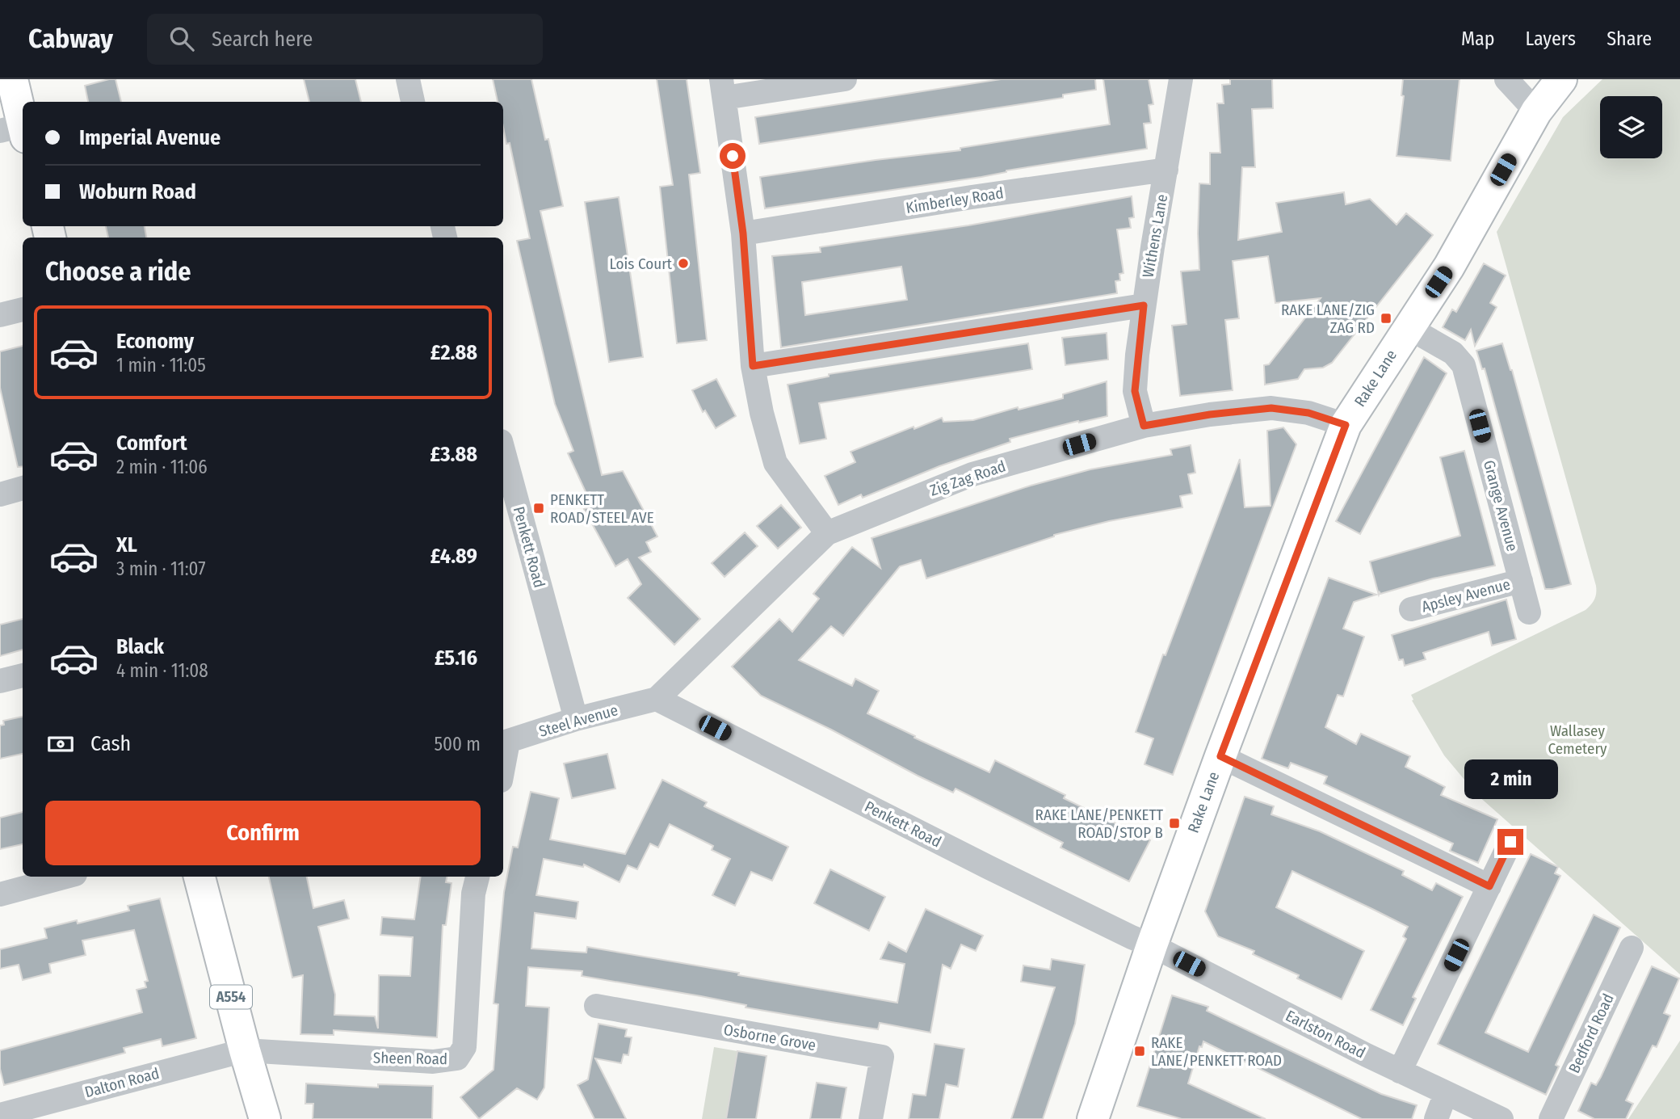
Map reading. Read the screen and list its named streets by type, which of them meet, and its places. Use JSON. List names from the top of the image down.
{
  "streets": {
    "main road": ["Rake Lane", "A554"],
    "street": [
      "Kimberley Road",
      "Withens Lane",
      "Zig Zag Road",
      "Grange Avenue",
      "Penkett Road",
      "Apsley Avenue",
      "Steel Avenue",
      "Bedford Road",
      "Earlston Road",
      "Osborne Grove",
      "Sheen Road",
      "Dalton Road"
    ]
  },
  "crossings": [
    ["Kimberley Road", "Withens Lane"],
    ["Withens Lane", "Zig Zag Road"],
    ["Rake Lane", "Zig Zag Road"],
    ["Rake Lane", "Grange Avenue"],
    ["Rake Lane", "Penkett Road"],
    ["Rake Lane", "Earlston Road"],
    ["Zig Zag Road", "Penkett Road"],
    ["Zig Zag Road", "Steel Avenue"],
    ["Grange Avenue", "Apsley Avenue"],
    ["Penkett Road", "Steel Avenue"],
    ["Penkett Road", "Earlston Road"],
    ["A554", "Sheen Road"],
    ["A554", "Dalton Road"],
    ["Sheen Road", "Dalton Road"]
  ],
  "parks": ["Wallasey Cemetery"],
  "places": {
    "other": ["Lois Court"],
    "transit": [
      "RAKE LANE/ZIG ZAG RD",
      "PENKETT ROAD/STEEL AVE",
      "RAKE LANE/PENKETT ROAD/STOP B",
      "RAKE LANE/PENKETT ROAD"
    ]
  },
  "page": {
    "header": "Cabway",
    "search": "Search here",
    "nav": ["Map", "Layers", "Share"],
    "banner": ["Imperial Avenue", "Woburn Road"],
    "heading": "Choose a ride",
    "list": [
      {
        "name": "Economy",
        "note": "1 min · 11:05",
        "value": "£2.88"
      },
      {
        "name": "Comfort",
        "note": "2 min · 11:06",
        "value": "£3.88"
      },
      {
        "name": "XL",
        "note": "3 min · 11:07",
        "value": "£4.89"
      },
      {
        "name": "Black",
        "note": "4 min · 11:08",
        "value": "£5.16"
      }
    ],
    "pay": ["Cash", "500 m"],
    "bubble": "2 min",
    "buttons": "Confirm"
  }
}
